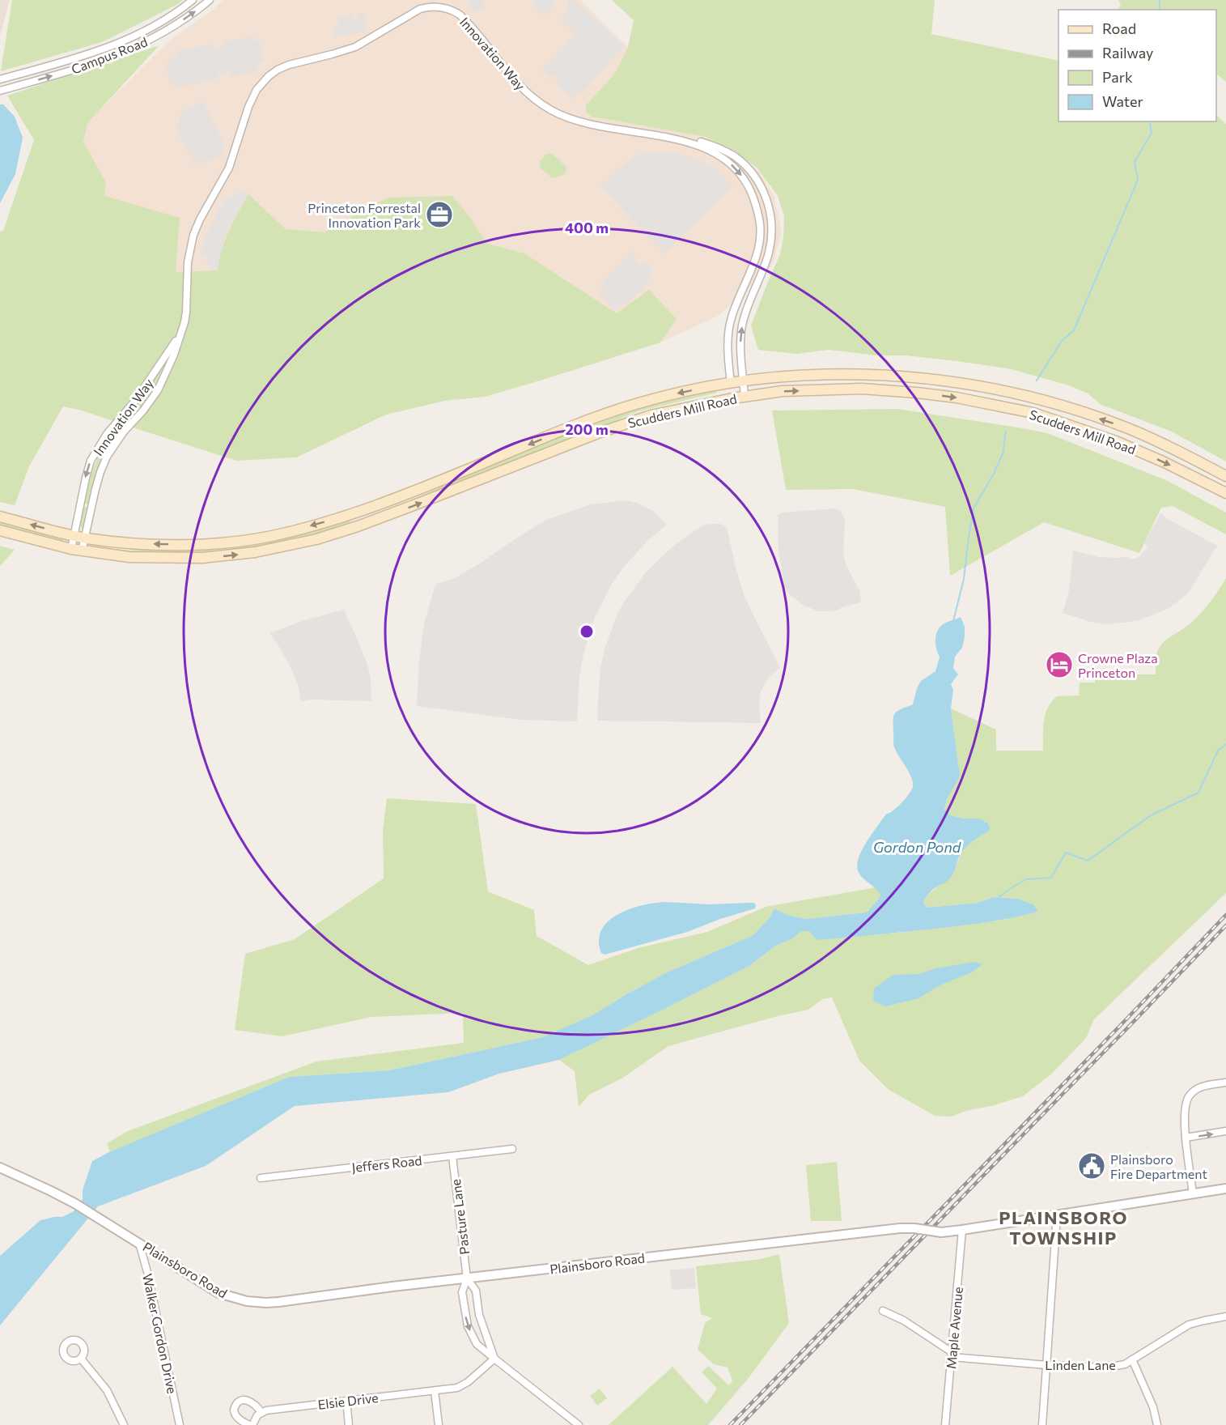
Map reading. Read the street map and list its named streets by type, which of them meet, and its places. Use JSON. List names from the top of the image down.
{
  "streets": {
    "main road": ["Scudders Mill Road"],
    "street": [
      "Innovation Way",
      "Campus Road",
      "Jeffers Road",
      "Pasture Lane",
      "Plainsboro Road",
      "Maple Avenue",
      "Walker Gordon Drive",
      "Linden Lane",
      "Elsie Drive"
    ]
  },
  "crossings": [
    ["Innovation Way", "Scudders Mill Road"],
    ["Jeffers Road", "Pasture Lane"],
    ["Pasture Lane", "Plainsboro Road"],
    ["Plainsboro Road", "Maple Avenue"],
    ["Plainsboro Road", "Walker Gordon Drive"],
    ["Maple Avenue", "Linden Lane"]
  ],
  "districts": ["PLAINSBORO TOWNSHIP"],
  "water": ["Gordon Pond"],
  "places": {
    "office": ["Princeton Forrestal Innovation Park"],
    "hotel": ["Crowne Plaza Princeton"],
    "public building": ["Plainsboro Fire Department"]
  },
  "legend": [
    "Road",
    "Railway",
    "Park",
    "Water"
  ],
  "rings": ["400 m", "200 m"]
}
